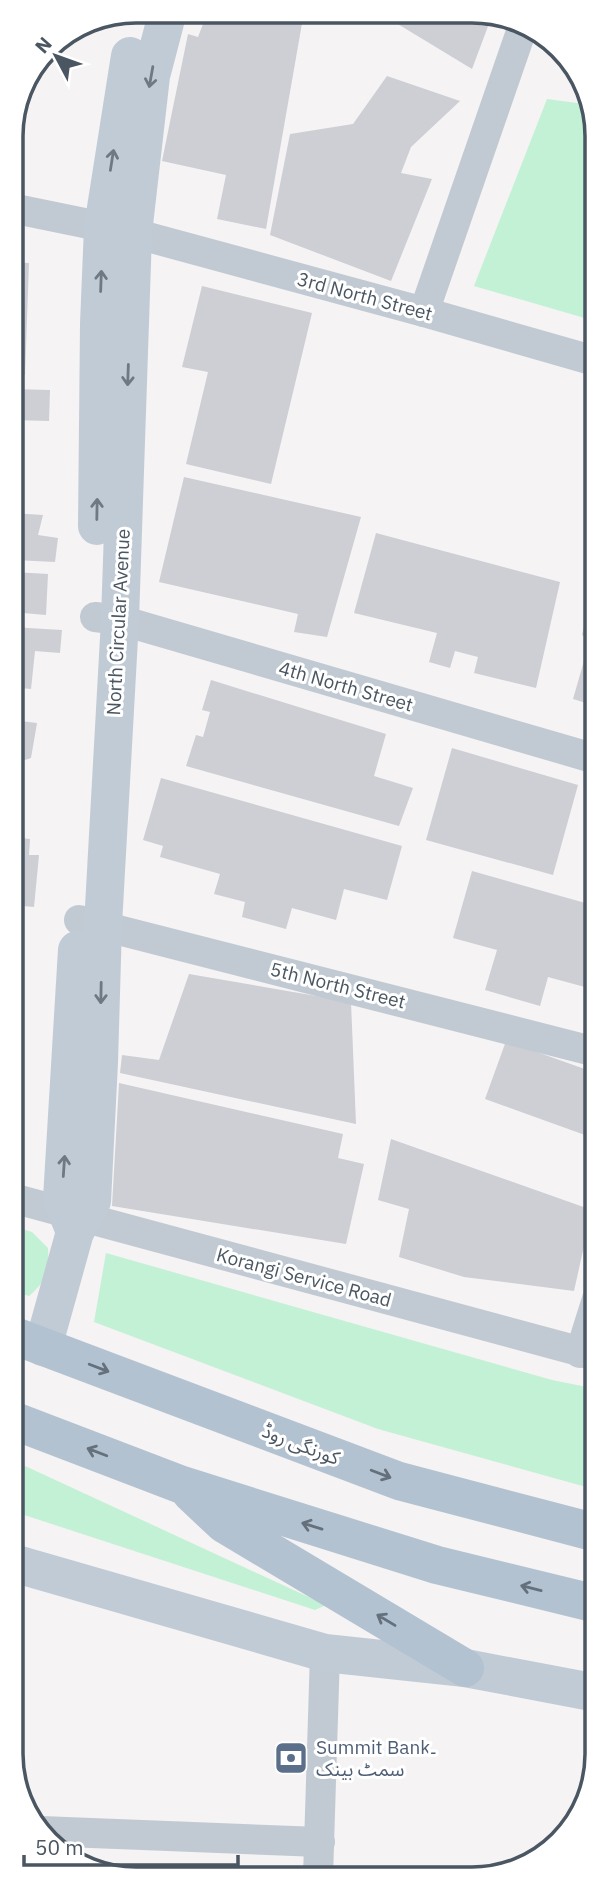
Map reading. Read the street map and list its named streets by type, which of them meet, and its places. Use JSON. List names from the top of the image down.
{
  "streets": {
    "main road": ["کورنگی روڈ"],
    "street": [
      "3rd North Street",
      "North Circular Avenue",
      "4th North Street",
      "5th North Street",
      "Korangi Service Road"
    ]
  },
  "crossings": [
    ["3rd North Street", "North Circular Avenue"],
    ["North Circular Avenue", "4th North Street"],
    ["North Circular Avenue", "5th North Street"],
    ["North Circular Avenue", "Korangi Service Road"],
    ["North Circular Avenue", "کورنگی روڈ"]
  ],
  "places": {
    "bank": ["Summit Bank۔ سمٹ بینک"]
  },
  "scale_bar": "50 m",
  "north": "top left"
}
